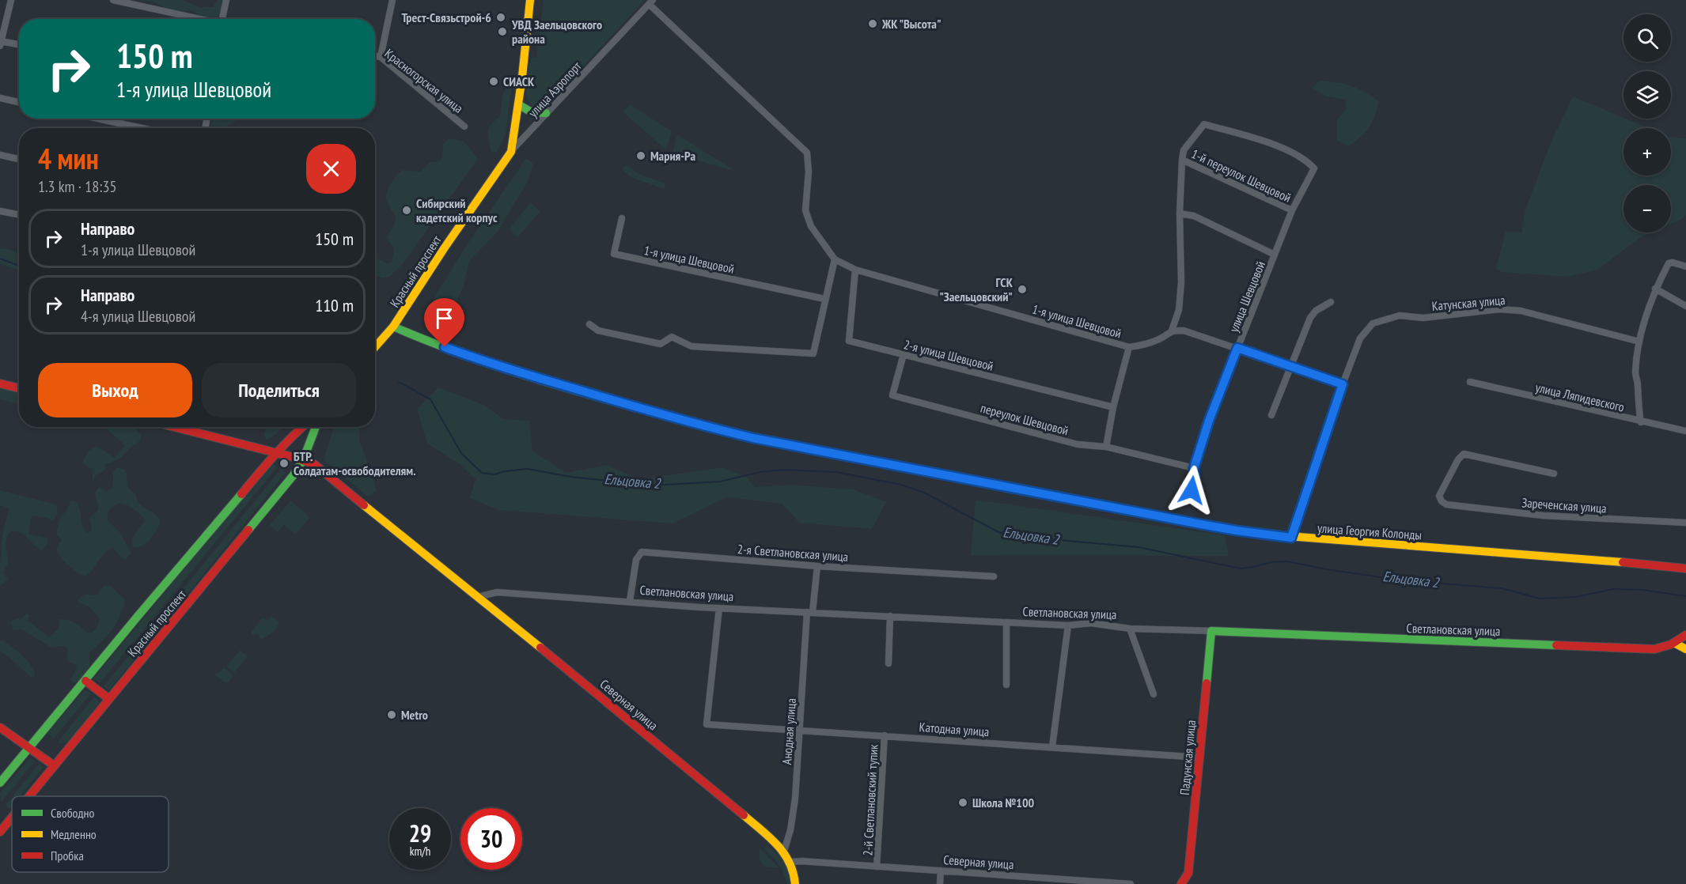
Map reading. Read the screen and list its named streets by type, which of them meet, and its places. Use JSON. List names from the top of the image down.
{
  "streets": {
    "main road": [
      "Красный проспект",
      "улица Георгия Колонды",
      "Светлановская улица",
      "Северная улица",
      "Падунская улица"
    ],
    "street": [
      "Красногорская улица",
      "улица Аэропорт",
      "1-й переулок Шевцовой",
      "1-я улица Шевцовой",
      "улица Шевцовой",
      "Катунская улица",
      "2-я улица Шевцовой",
      "улица Ляпидевского",
      "переулок Шевцовой",
      "Зареченская улица",
      "2-я Светлановская улица",
      "Катодная улица",
      "Анодная улица",
      "2-й Светлановский тупик"
    ]
  },
  "crossings": [
    ["улица Аэропорт", "Красный проспект"],
    ["1-й переулок Шевцовой", "улица Шевцовой"],
    ["1-я улица Шевцовой", "2-я улица Шевцовой"],
    ["Красный проспект", "улица Георгия Колонды"],
    ["Красный проспект", "Северная улица"],
    ["улица Шевцовой", "переулок Шевцовой"],
    ["2-я улица Шевцовой", "переулок Шевцовой"],
    ["2-я Светлановская улица", "Светлановская улица"],
    ["2-я Светлановская улица", "Анодная улица"],
    ["Светлановская улица", "Северная улица"],
    ["Светлановская улица", "Катодная улица"],
    ["Светлановская улица", "Анодная улица"],
    ["Светлановская улица", "Падунская улица"],
    ["Северная улица", "Анодная улица"],
    ["Северная улица", "2-й Светлановский тупик"],
    ["Катодная улица", "Анодная улица"],
    ["Катодная улица", "Падунская улица"],
    ["Катодная улица", "2-й Светлановский тупик"]
  ],
  "water": ["Ельцовка 2"],
  "places": [
    "Трест-Связьстрой-6",
    "ЖК \"Высота\"",
    "УВД Заельцовского района",
    "СИАСК",
    "Мария-Ра",
    "Сибирский кадетский корпус",
    "ГСК \"Заельцовский\"",
    "БТР. Солдатам-освободителям.",
    "Metro",
    "Школа №100"
  ],
  "legend": ["Свободно", "Медленно", "Пробка"],
  "page": {
    "map_buttons": ["+", "−"],
    "turn": ["150 m", "1-я улица Шевцовой"],
    "heading": ["4 мин", "1.3 km · 18:35"],
    "list": [
      {
        "name": "Направо",
        "note": "1-я улица Шевцовой",
        "value": "150 m"
      },
      {
        "name": "Направо",
        "note": "4-я улица Шевцовой",
        "value": "110 m"
      }
    ],
    "buttons": ["Выход", "Поделиться"],
    "speed": "29 km/h",
    "limit": "30"
  }
}
